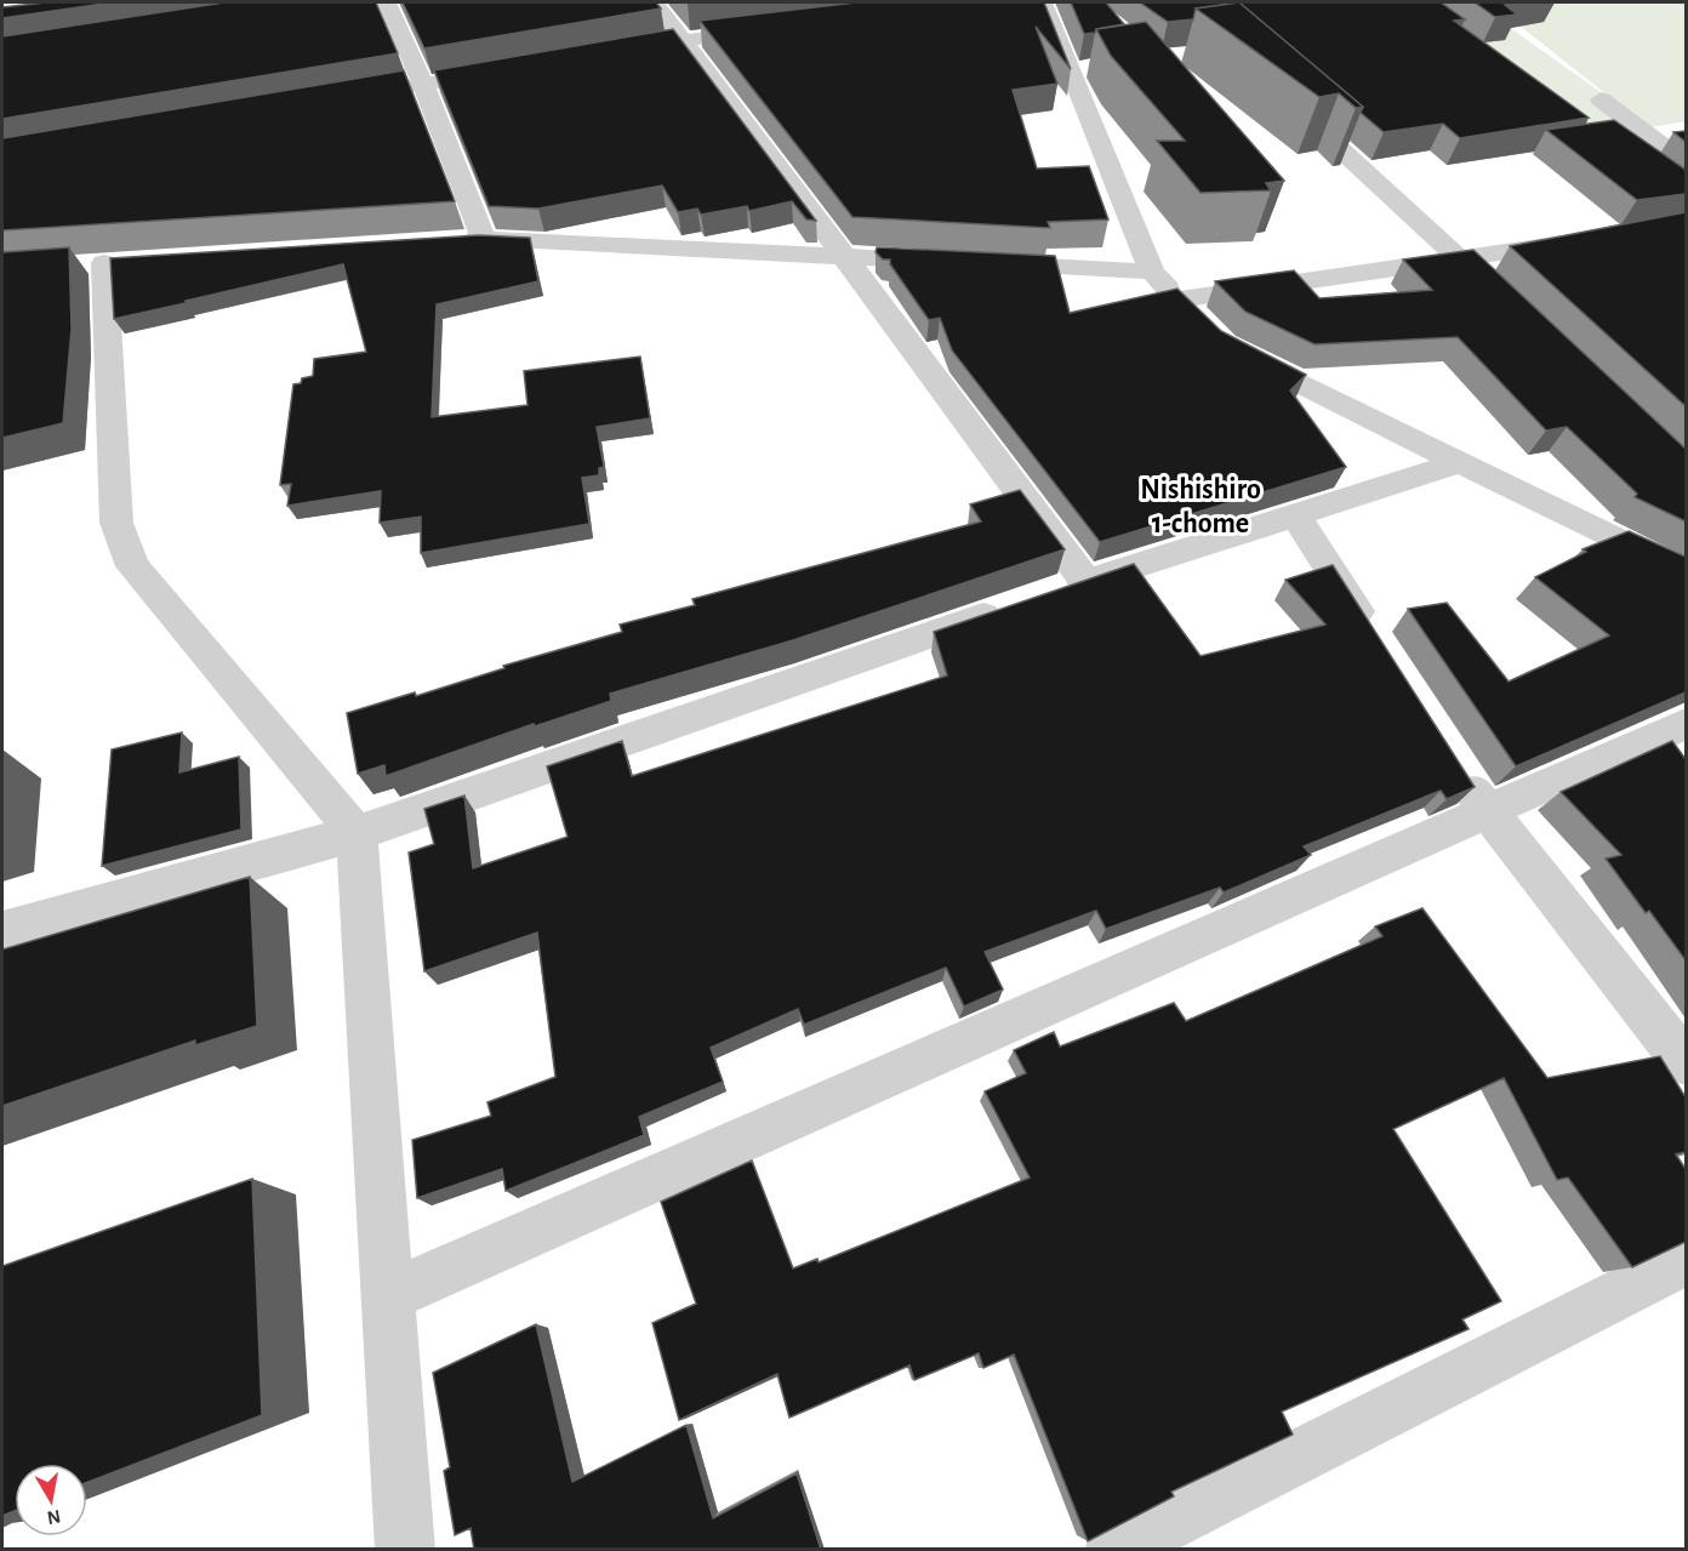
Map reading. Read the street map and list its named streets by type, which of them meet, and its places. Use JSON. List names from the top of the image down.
{
  "districts": ["Nishishiro 1-chome"],
  "north": "bottom"
}
